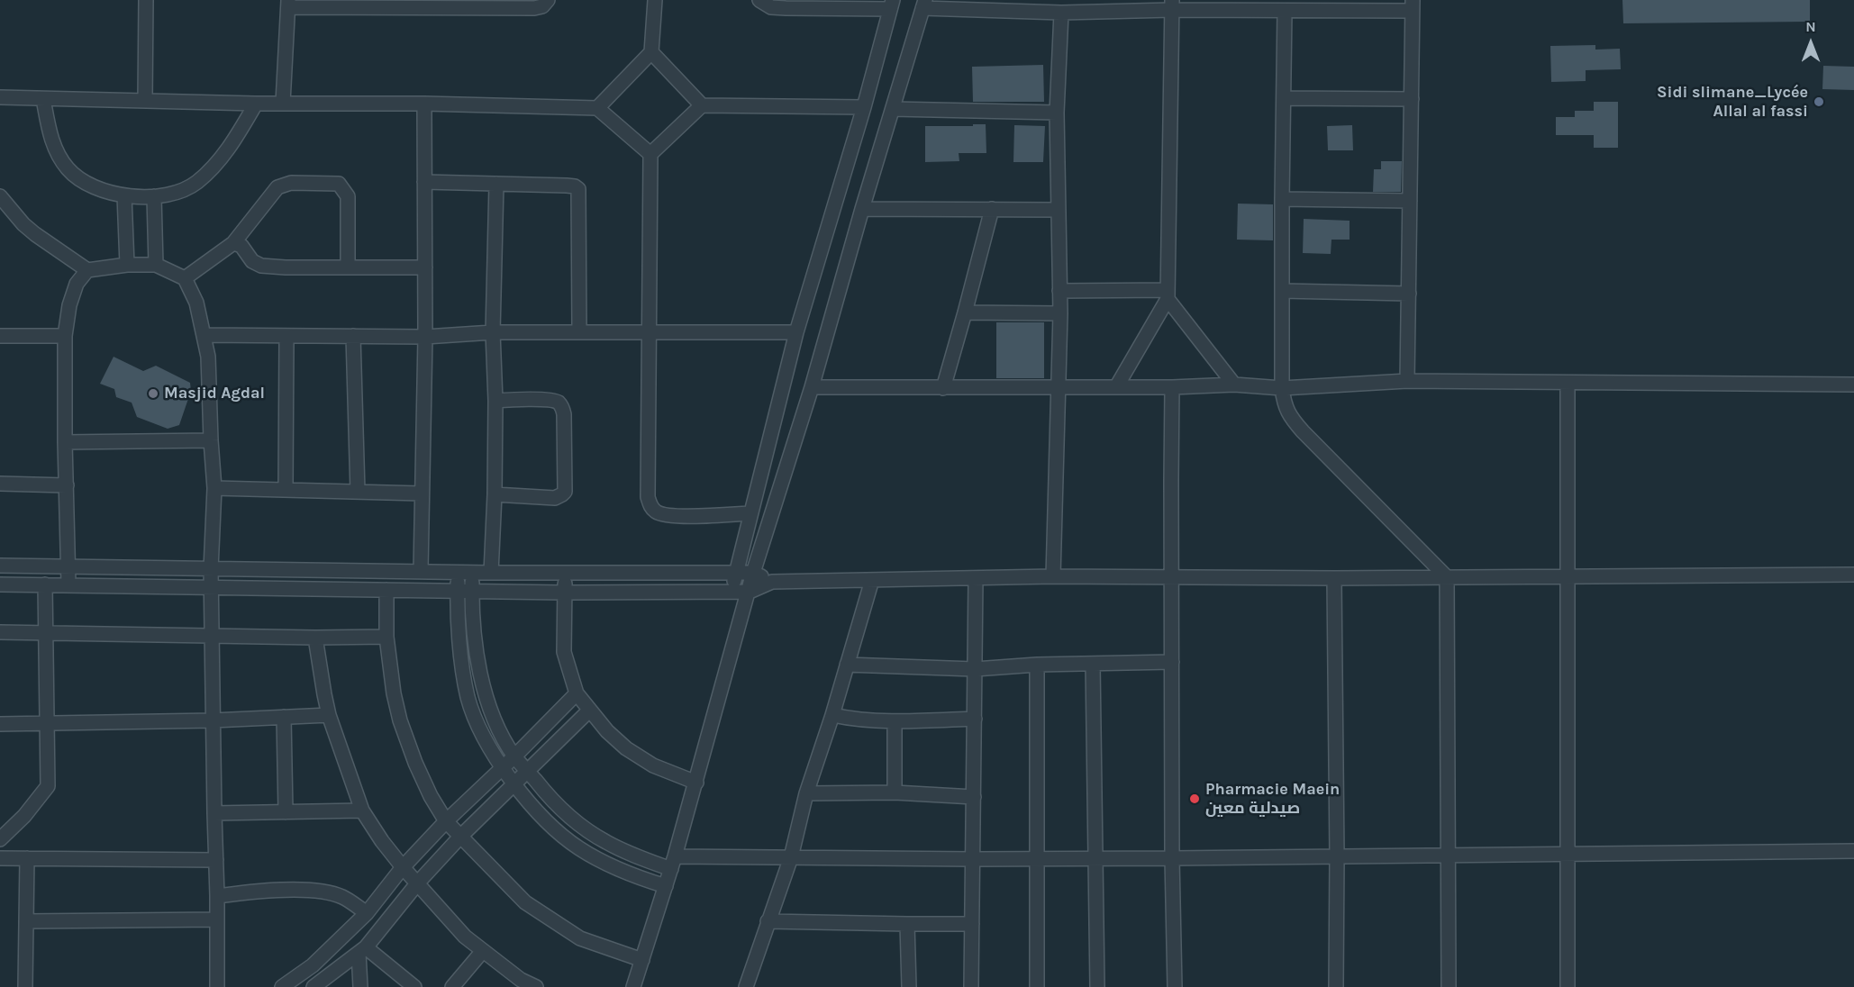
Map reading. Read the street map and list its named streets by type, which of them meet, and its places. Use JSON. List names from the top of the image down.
{
  "places": ["Sidi slimane_Lycée Allal al fassi", "Masjid Agdal", "Pharmacie Maein صيدلية معين"],
  "north": "top"
}
